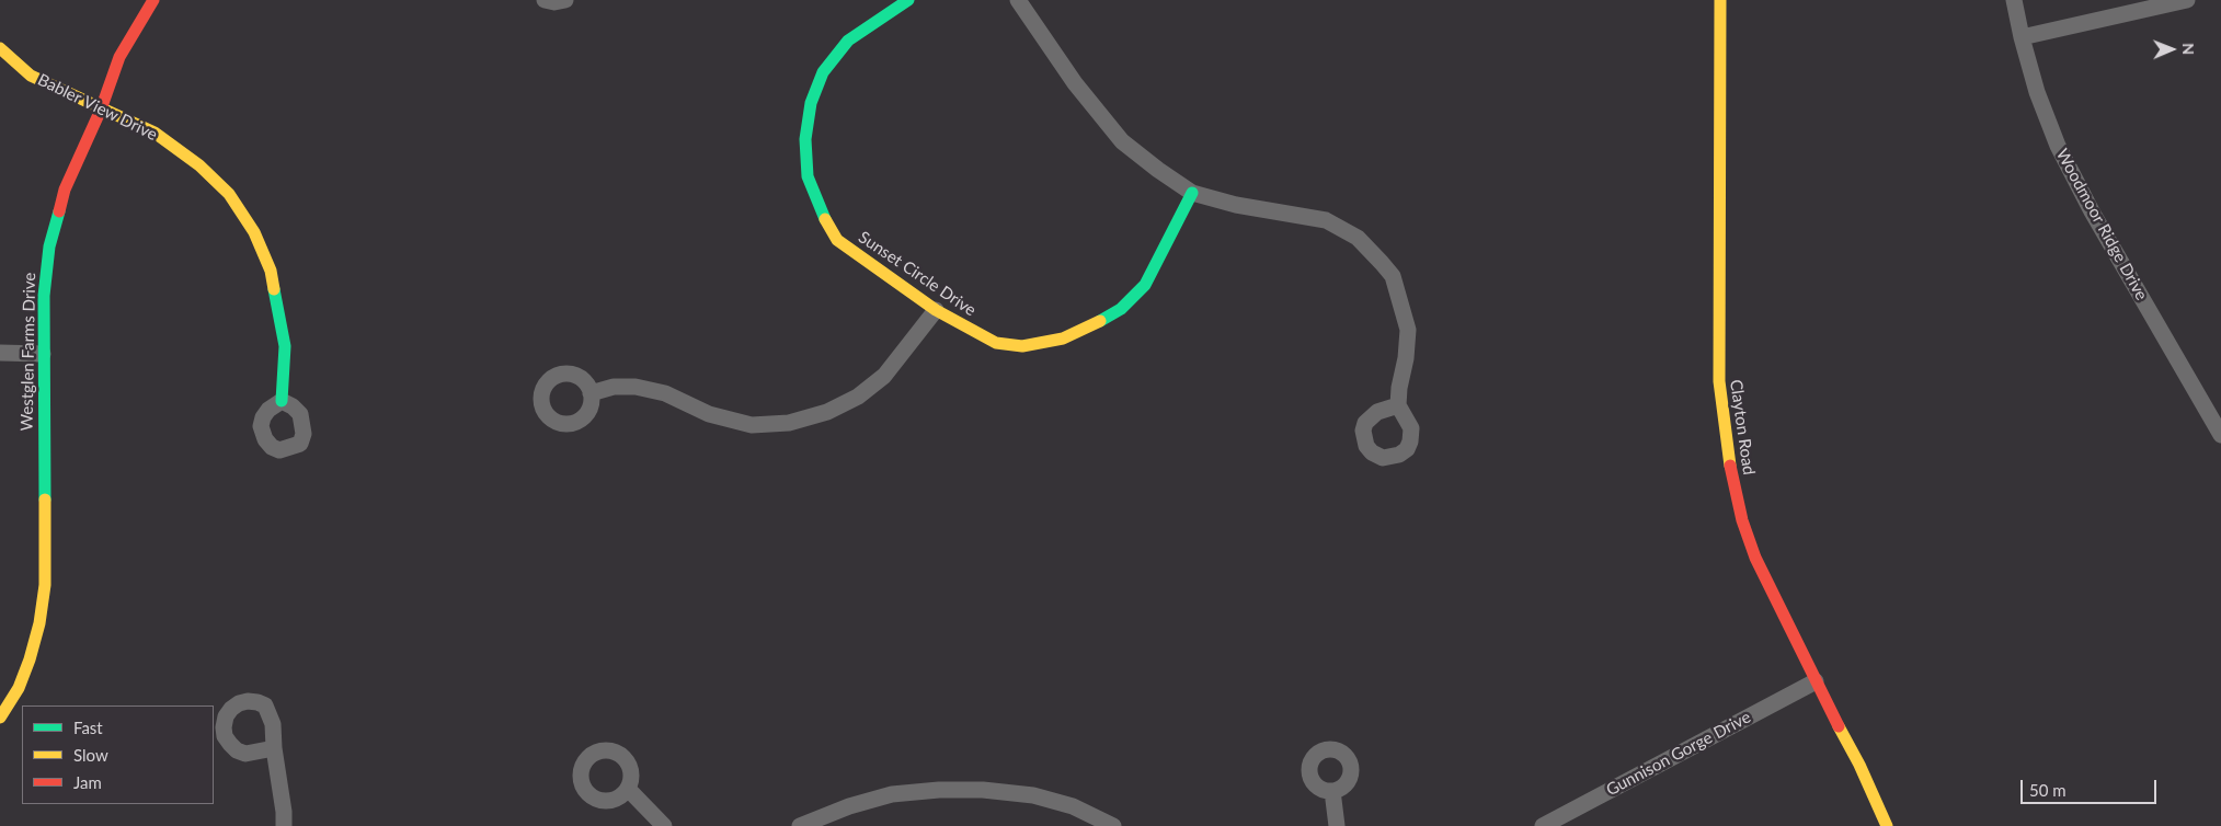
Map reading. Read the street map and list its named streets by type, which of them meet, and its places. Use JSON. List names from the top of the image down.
{
  "streets": {
    "street": [
      "Babler View Drive",
      "Woodmoor Ridge Drive",
      "Sunset Circle Drive",
      "Westglen Farms Drive",
      "Clayton Road",
      "Gunnison Gorge Drive"
    ]
  },
  "crossings": [
    ["Babler View Drive", "Westglen Farms Drive"],
    ["Clayton Road", "Gunnison Gorge Drive"]
  ],
  "legend": ["Fast", "Slow", "Jam"],
  "scale_bar": "50 m",
  "north": "right"
}
